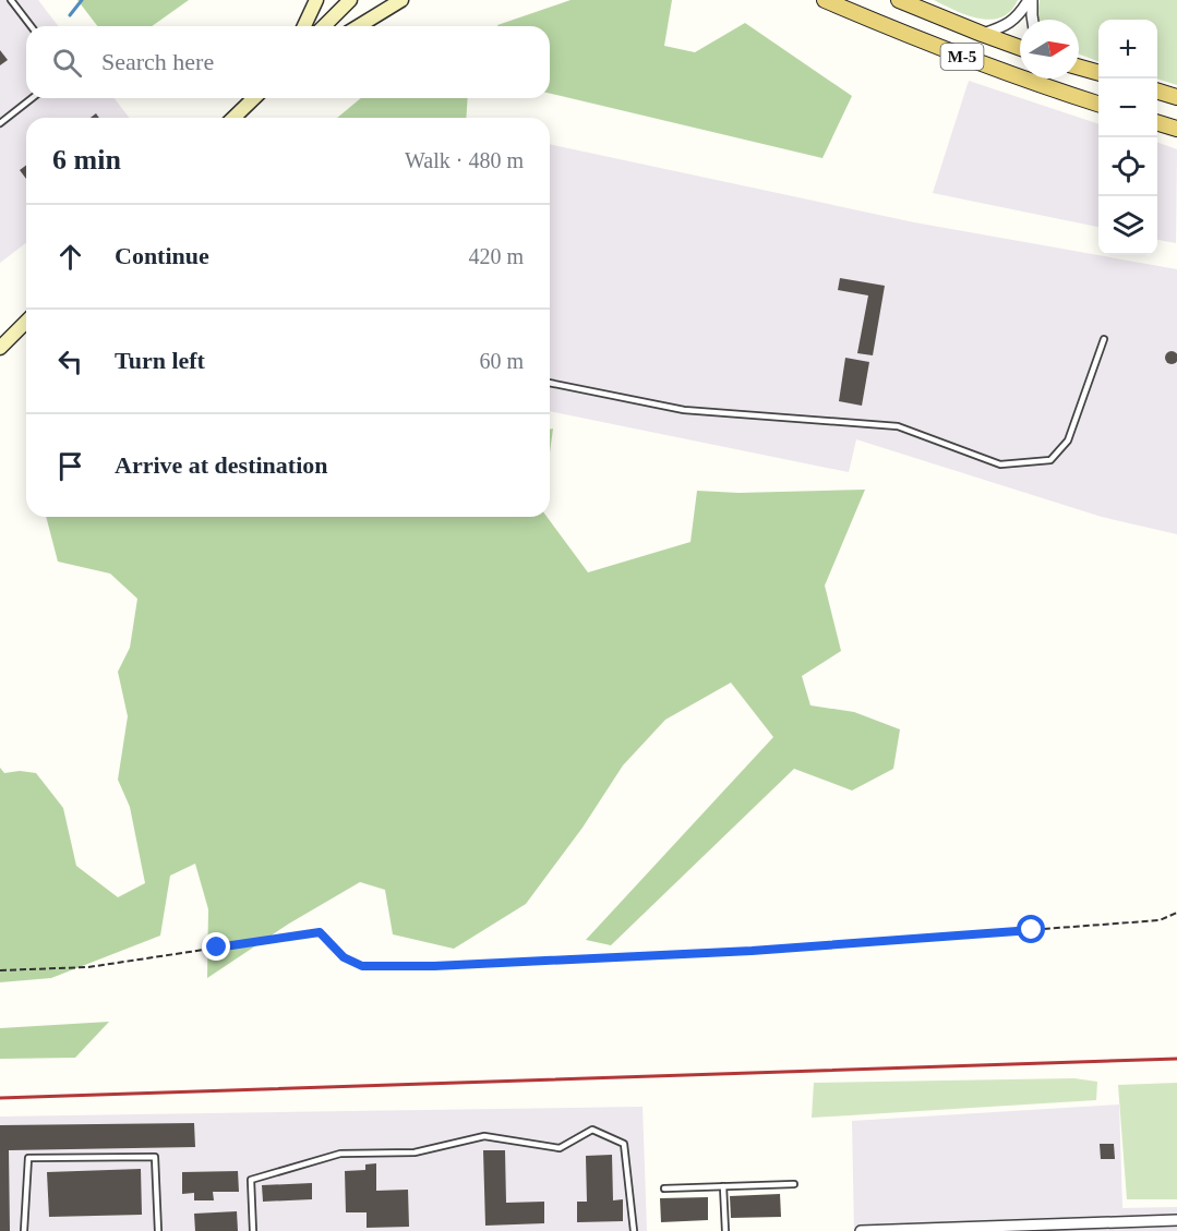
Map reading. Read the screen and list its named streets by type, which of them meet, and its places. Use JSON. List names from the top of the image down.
{
  "streets": {
    "main road": ["М-5"]
  },
  "north": "right",
  "page": {
    "map_buttons": ["+", "−"],
    "search": "Search here",
    "heading": ["6 min", "Walk · 480 m"],
    "list": [
      ["Continue", "420 m"],
      ["Turn left", "60 m"],
      "Arrive at destination"
    ]
  }
}
